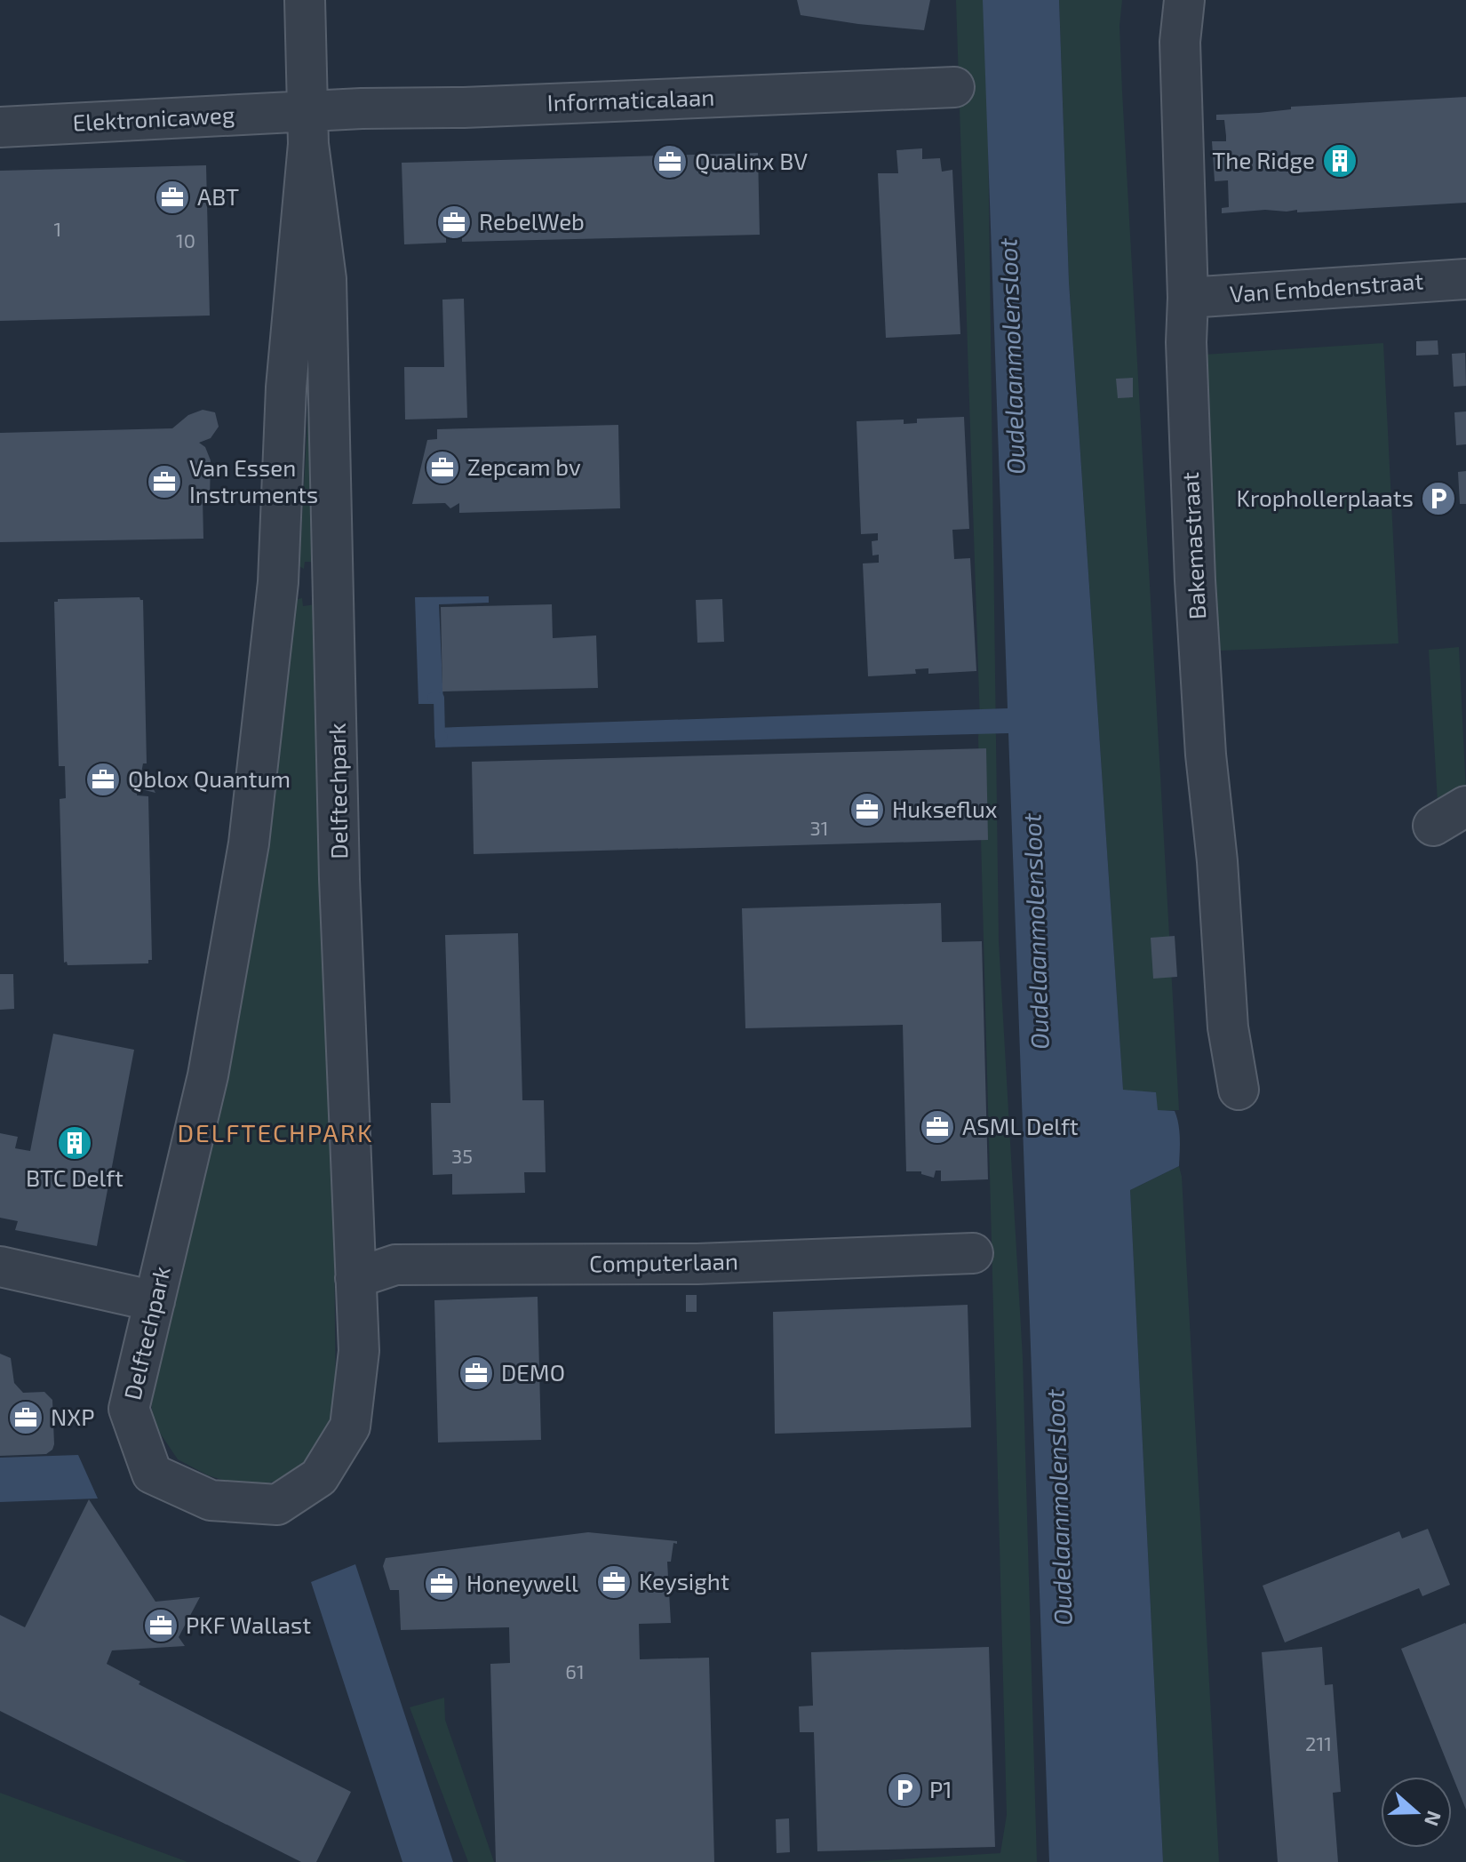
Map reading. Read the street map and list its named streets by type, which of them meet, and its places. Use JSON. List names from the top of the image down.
{
  "streets": {
    "street": [
      "Informaticalaan",
      "Elektronicaweg",
      "Van Embdenstraat",
      "Bakemastraat",
      "Delftechpark",
      "Computerlaan"
    ]
  },
  "crossings": [
    ["Informaticalaan", "Elektronicaweg"],
    ["Informaticalaan", "Delftechpark"],
    ["Elektronicaweg", "Delftechpark"],
    ["Van Embdenstraat", "Bakemastraat"],
    ["Delftechpark", "Computerlaan"]
  ],
  "districts": ["DELFTECHPARK"],
  "water": ["Oudelaanmolensloot"],
  "places": {
    "building": ["The Ridge", "BTC Delft"],
    "office": [
      "Qualinx BV",
      "ABT",
      "RebelWeb",
      "Zepcam bv",
      "Van Essen Instruments",
      "Qblox Quantum",
      "Hukseflux",
      "ASML Delft",
      "DEMO",
      "NXP",
      "Keysight",
      "Honeywell",
      "PKF Wallast"
    ],
    "parking": ["Krophollerplaats", "P1"]
  },
  "house_numbers": [
    "1",
    "10",
    "31",
    "35",
    "61",
    "211"
  ],
  "north": "right"
}
